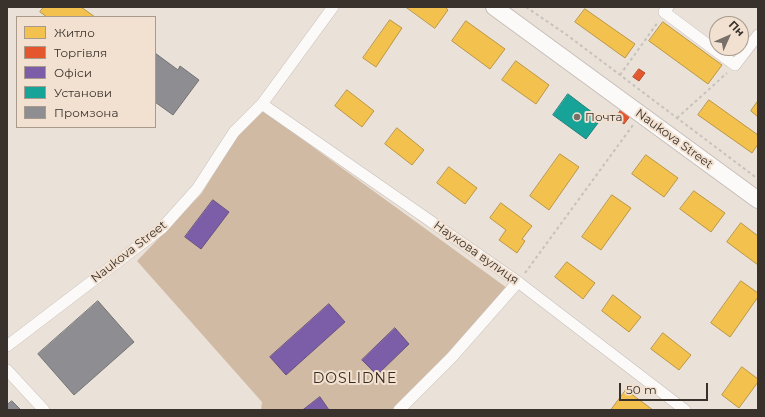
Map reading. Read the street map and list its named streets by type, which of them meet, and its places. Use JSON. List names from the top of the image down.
{
  "streets": {
    "street": ["Naukova Street", "Наукова вулиця"]
  },
  "crossings": [
    ["Naukova Street", "Наукова вулиця"]
  ],
  "districts": ["DOSLIDNE"],
  "places": ["Почта"],
  "legend": [
    "Житло",
    "Торгівля",
    "Офіси",
    "Установи",
    "Промзона"
  ],
  "scale_bar": "50 m",
  "north": "top right"
}
